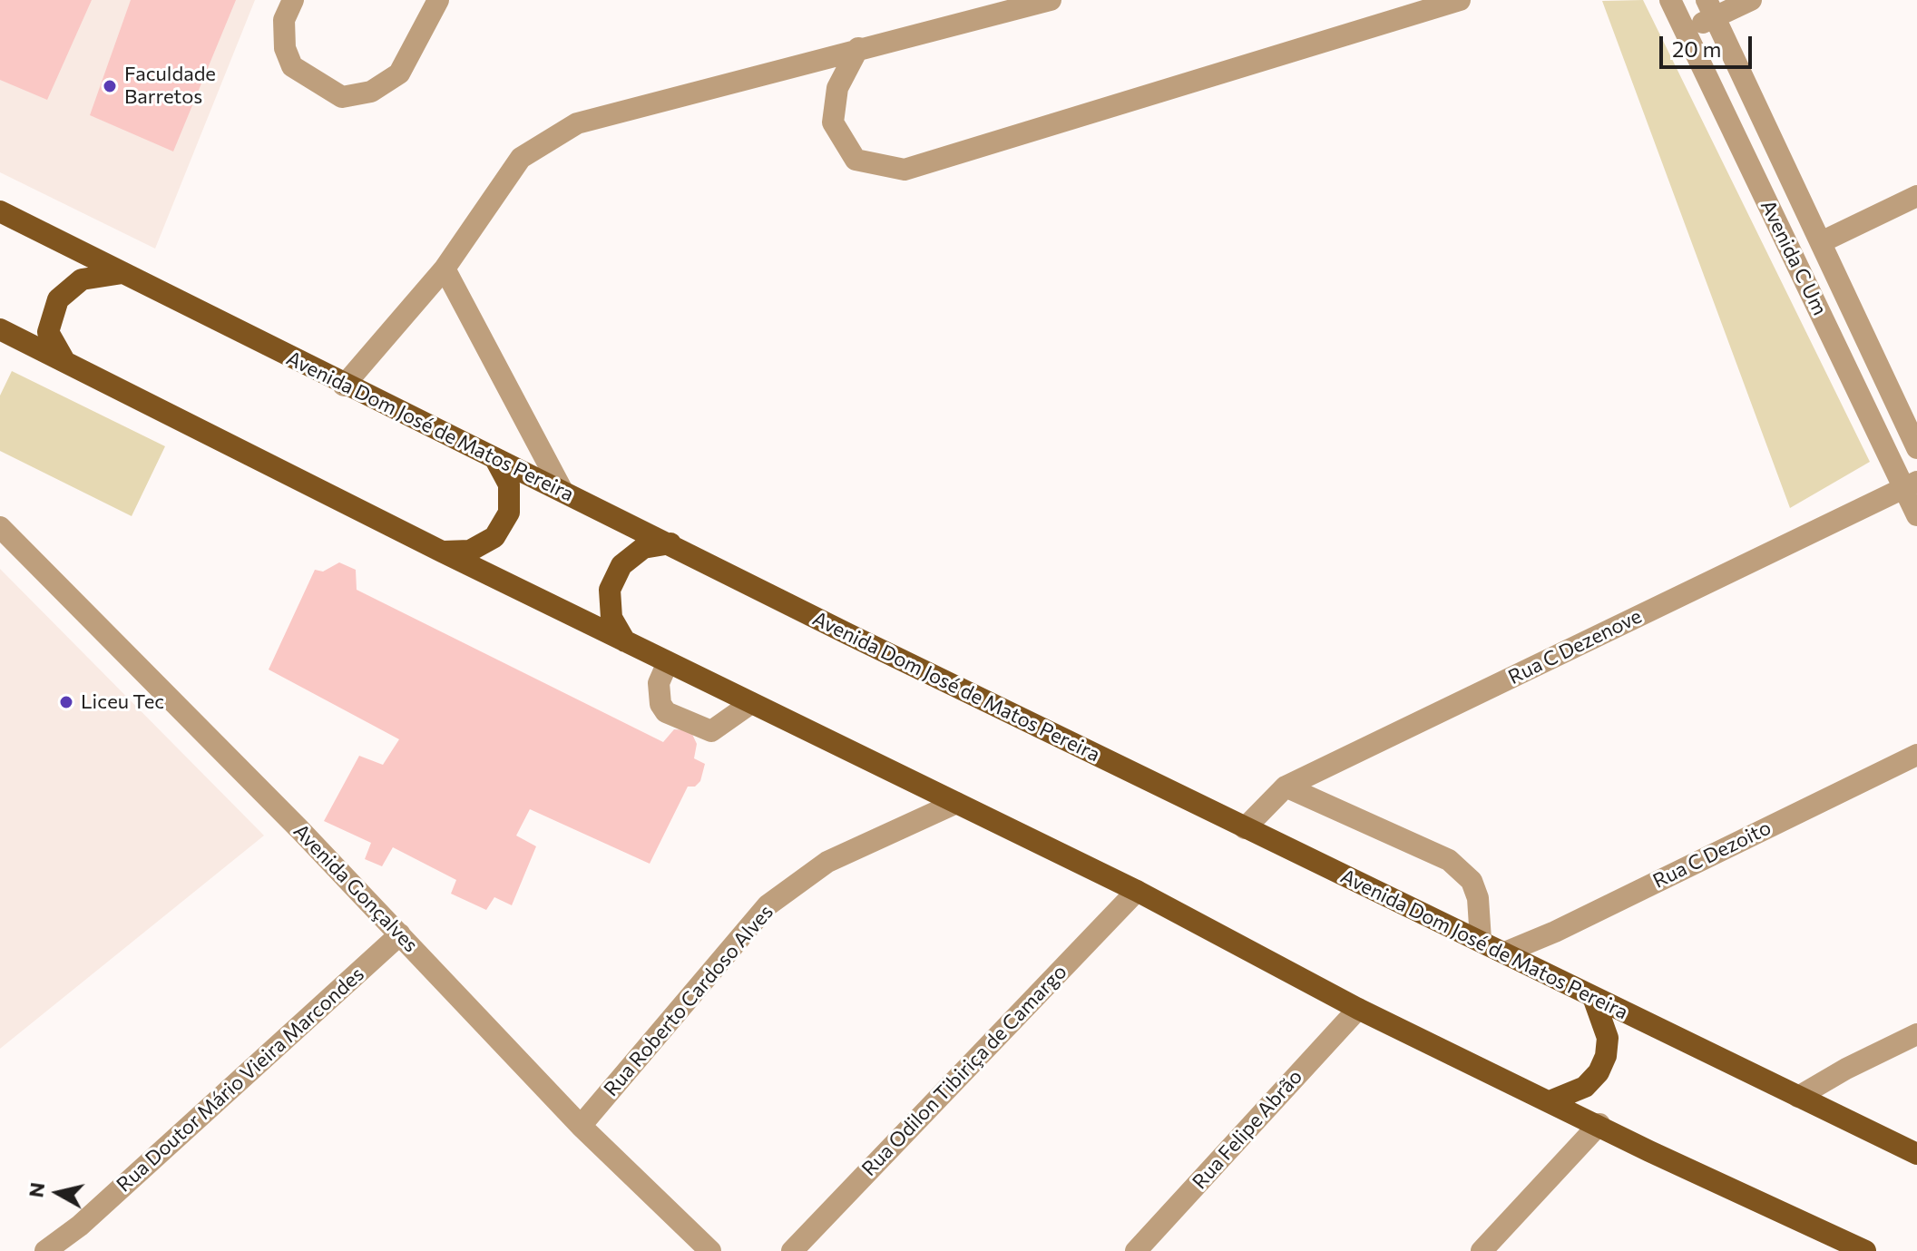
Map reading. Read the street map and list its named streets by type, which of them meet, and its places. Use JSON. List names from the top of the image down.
{
  "streets": {
    "main road": ["Avenida Dom José de Matos Pereira"],
    "street": [
      "Avenida C Um",
      "Rua C Dezenove",
      "Rua C Dezoito",
      "Avenida Gonçalves",
      "Rua Roberto Cardoso Alves",
      "Rua Odilon Tibiriça de Camargo",
      "Rua Doutor Mário Vieira Marcondes",
      "Rua Felipe Abrão"
    ]
  },
  "crossings": [
    ["Avenida C Um", "Rua C Dezenove"],
    ["Avenida Dom José de Matos Pereira", "Rua C Dezenove"],
    ["Avenida Dom José de Matos Pereira", "Rua C Dezoito"],
    ["Avenida Gonçalves", "Rua Roberto Cardoso Alves"],
    ["Avenida Gonçalves", "Rua Doutor Mário Vieira Marcondes"]
  ],
  "places": ["Faculdade Barretos", "Liceu Tec"],
  "scale_bar": "20 m",
  "north": "left"
}
